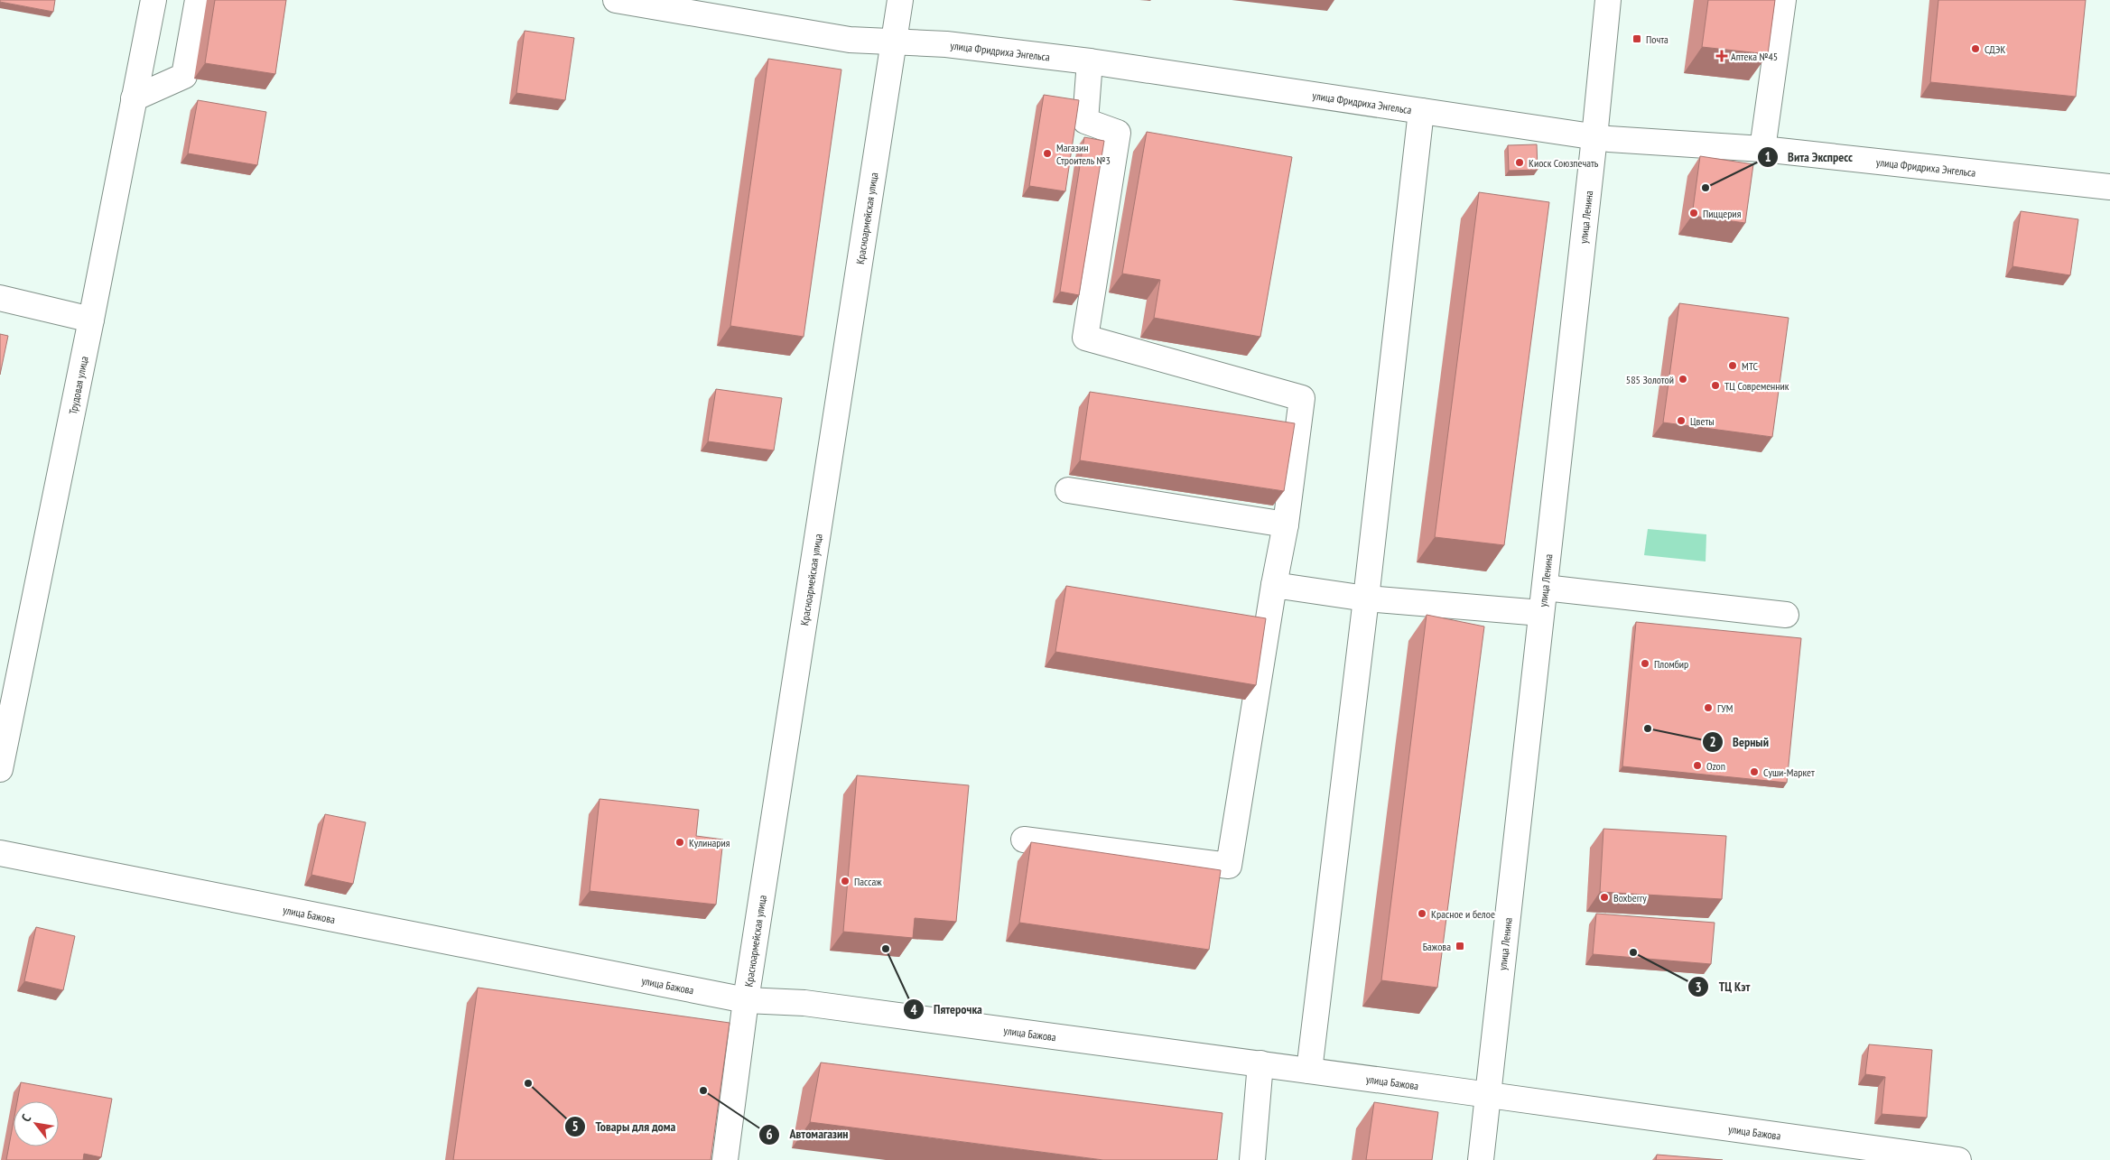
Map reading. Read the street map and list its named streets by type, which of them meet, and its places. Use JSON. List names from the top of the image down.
{
  "streets": {
    "street": [
      "улица Фридриха Энгельса",
      "улица Ленина",
      "Красноармейская улица",
      "Трудовая улица",
      "улица Бажова"
    ]
  },
  "crossings": [
    ["улица Фридриха Энгельса", "улица Ленина"],
    ["улица Фридриха Энгельса", "Красноармейская улица"],
    ["улица Ленина", "улица Бажова"],
    ["Красноармейская улица", "улица Бажова"]
  ],
  "places": {
    "transit": ["Почта", "Бажова"],
    "other": [
      "СДЭК",
      "Магазин Строитель №3",
      "Киоск Союзпечать",
      "Вита Экспресс",
      "Пиццерия",
      "МТС",
      "585 Золотой",
      "ТЦ Современник",
      "Цветы",
      "Пломбир",
      "ГУМ",
      "Верный",
      "Ozon",
      "Суши-Маркет",
      "Кулинария",
      "Пассаж",
      "Boxberry",
      "Красное и белое",
      "Пятерочка",
      "ТЦ Кэт",
      "Товары для дома",
      "Автомагазин"
    ],
    "health": ["Аптека №45"]
  },
  "north": "top left"
}
